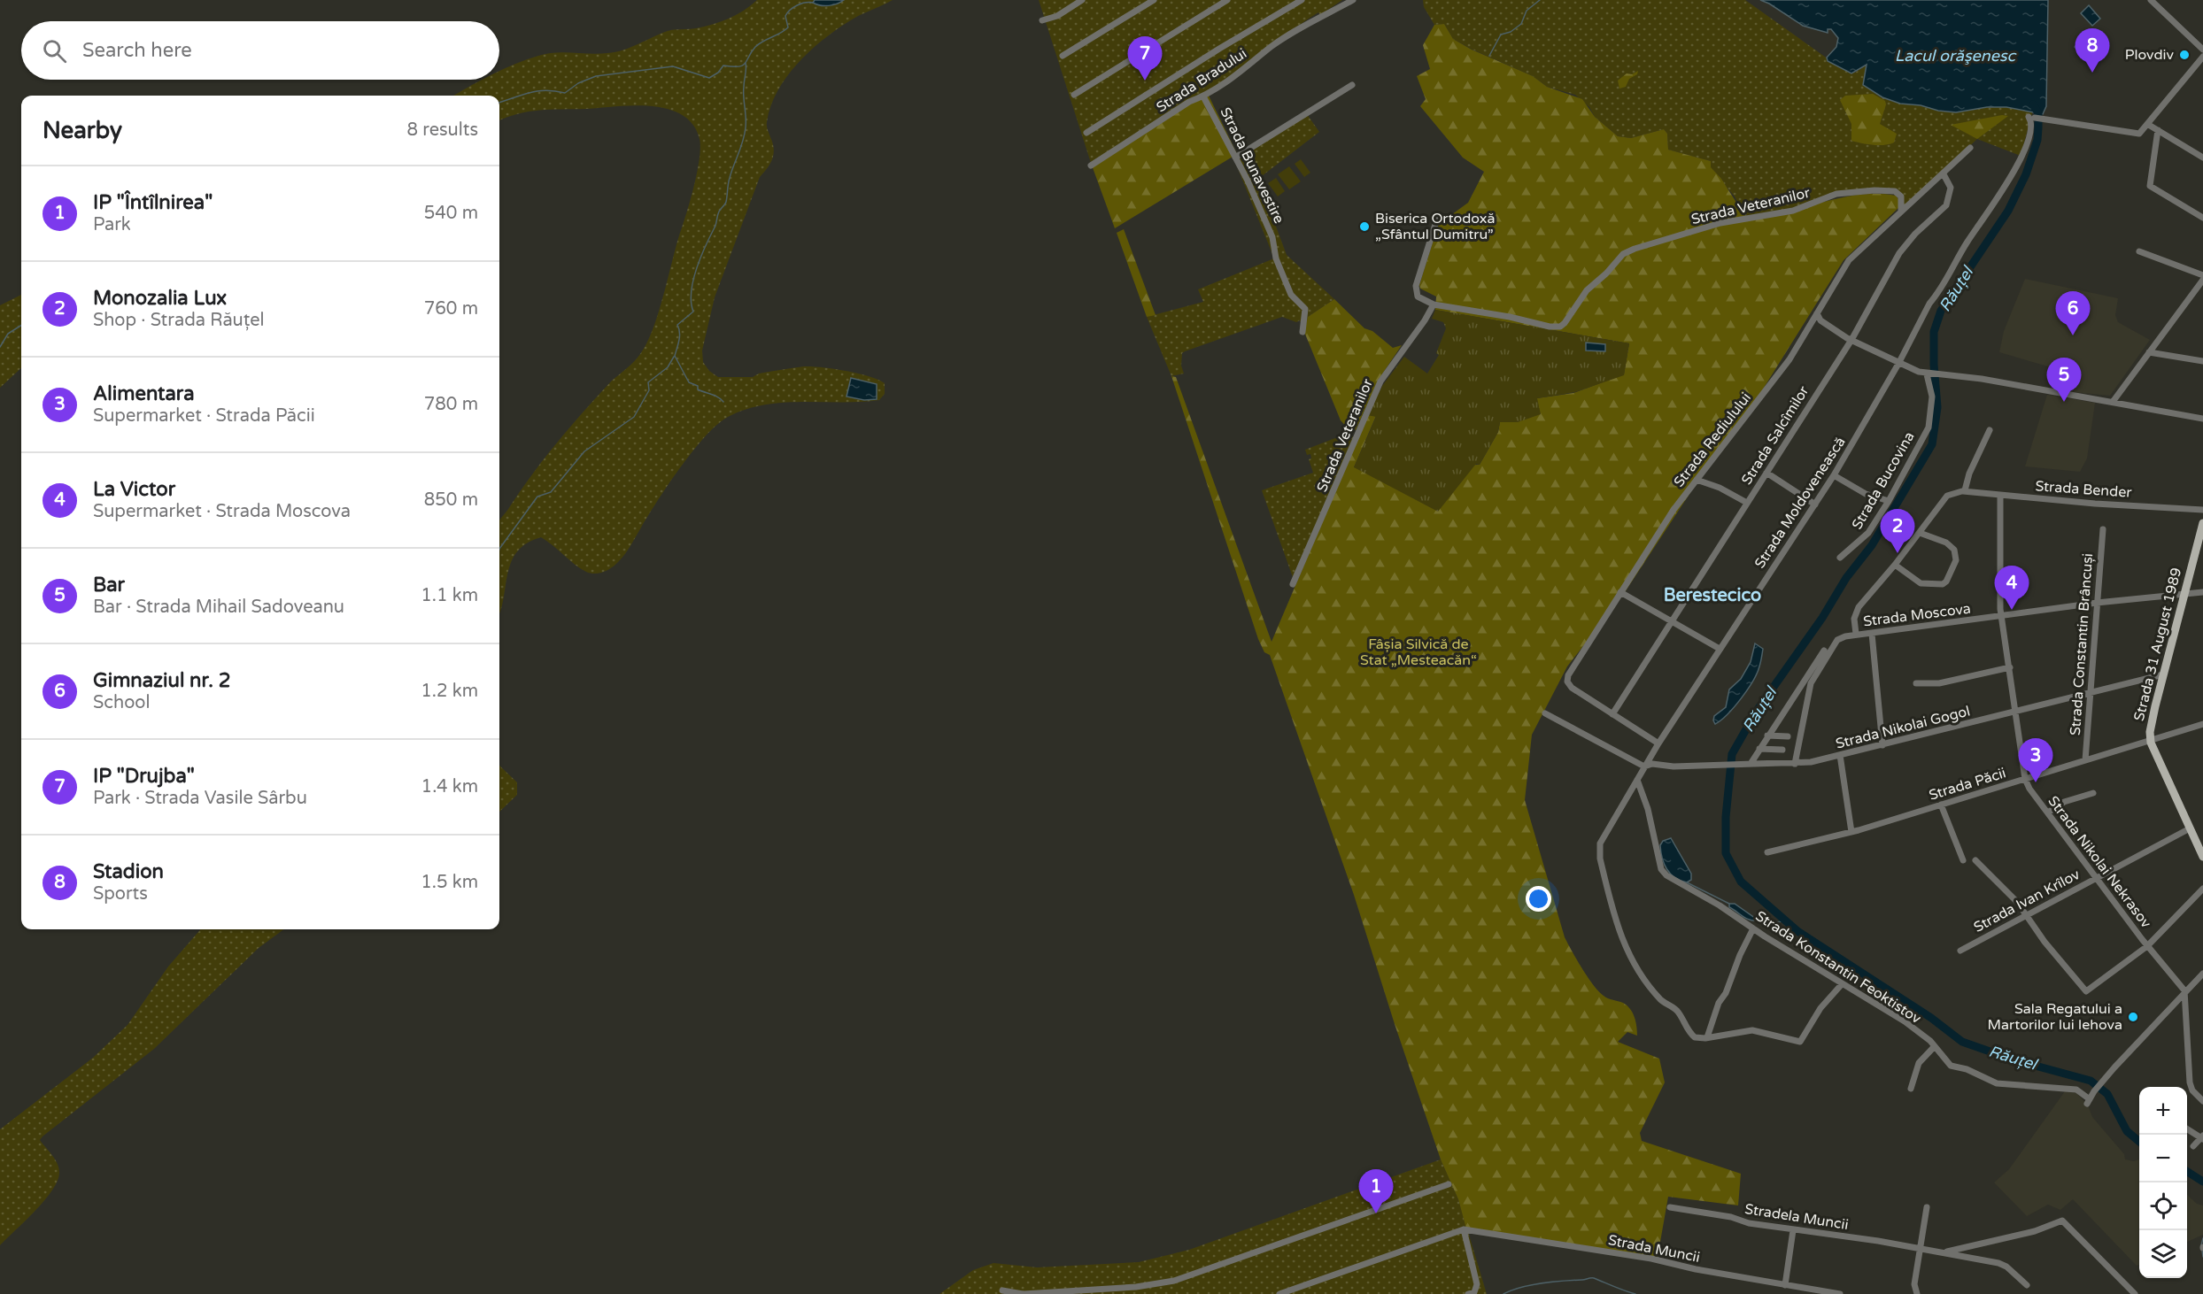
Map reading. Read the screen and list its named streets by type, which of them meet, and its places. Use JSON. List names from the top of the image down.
{
  "streets": {
    "main road": ["Strada 31 August 1989"],
    "street": [
      "Strada Bradului",
      "Strada Bunavestire",
      "Strada Veteranilor",
      "Strada Salcîmilor",
      "Strada Rediulului",
      "Strada Bucovina",
      "Strada Bender",
      "Strada Moldovenească",
      "Strada Moscova",
      "Strada Constantin Brâncuși",
      "Strada Nikolai Gogol",
      "Strada Păcii",
      "Strada Nikolai Nekrasov",
      "Strada Ivan Krîlov",
      "Strada Konstantin Feoktistov",
      "Stradela Muncii",
      "Strada Muncii"
    ]
  },
  "crossings": [
    ["Strada Bradului", "Strada Bunavestire"],
    ["Strada Veteranilor", "Strada Rediulului"],
    ["Strada Salcîmilor", "Strada Rediulului"],
    ["Strada Rediulului", "Strada Moldovenească"],
    ["Strada Bender", "Strada Nikolai Nekrasov"],
    ["Strada Moldovenească", "Strada Nikolai Gogol"],
    ["Strada Moldovenească", "Strada Konstantin Feoktistov"],
    ["Strada Moscova", "Strada Constantin Brâncuși"],
    ["Strada Moscova", "Strada 31 August 1989"],
    ["Strada Moscova", "Strada Nikolai Nekrasov"],
    ["Strada Constantin Brâncuși", "Strada Nikolai Gogol"],
    ["Strada Constantin Brâncuși", "Strada Păcii"],
    ["Strada 31 August 1989", "Strada Nikolai Gogol"],
    ["Strada 31 August 1989", "Strada Păcii"],
    ["Strada 31 August 1989", "Strada Ivan Krîlov"],
    ["Strada Nikolai Gogol", "Strada Nikolai Nekrasov"],
    ["Strada Păcii", "Strada Nikolai Nekrasov"],
    ["Strada Nikolai Nekrasov", "Strada Ivan Krîlov"],
    ["Strada Nikolai Nekrasov", "Strada Konstantin Feoktistov"]
  ],
  "districts": ["Berestecico"],
  "water": ["Lacul orăşenesc", "Răuțel"],
  "parks": ["Fâșia Silvică de Stat „Mesteacăn“"],
  "places": ["Plovdiv", "Biserica Ortodoxă „Sfântul Dumitru”", "Sala Regatului a Martorilor lui Iehova"],
  "page": {
    "search": "Search here",
    "pins": [
      "8",
      "7",
      "6",
      "5",
      "2",
      "4",
      "3",
      "1"
    ],
    "heading": ["Nearby", "8 results"],
    "list": [
      {
        "mark": "1",
        "name": "IP \"Întîlnirea\"",
        "note": "Park",
        "value": "540 m"
      },
      {
        "mark": "2",
        "name": "Monozalia Lux",
        "note": "Shop · Strada Răuțel",
        "value": "760 m"
      },
      {
        "mark": "3",
        "name": "Alimentara",
        "note": "Supermarket · Strada Păcii",
        "value": "780 m"
      },
      {
        "mark": "4",
        "name": "La Victor",
        "note": "Supermarket · Strada Moscova",
        "value": "850 m"
      },
      {
        "mark": "5",
        "name": "Bar",
        "note": "Bar · Strada Mihail Sadoveanu",
        "value": "1.1 km"
      },
      {
        "mark": "6",
        "name": "Gimnaziul nr. 2",
        "note": "School",
        "value": "1.2 km"
      },
      {
        "mark": "7",
        "name": "IP \"Drujba\"",
        "note": "Park · Strada Vasile Sârbu",
        "value": "1.4 km"
      },
      {
        "mark": "8",
        "name": "Stadion",
        "note": "Sports",
        "value": "1.5 km"
      }
    ],
    "map_buttons": ["+", "−"]
  }
}
